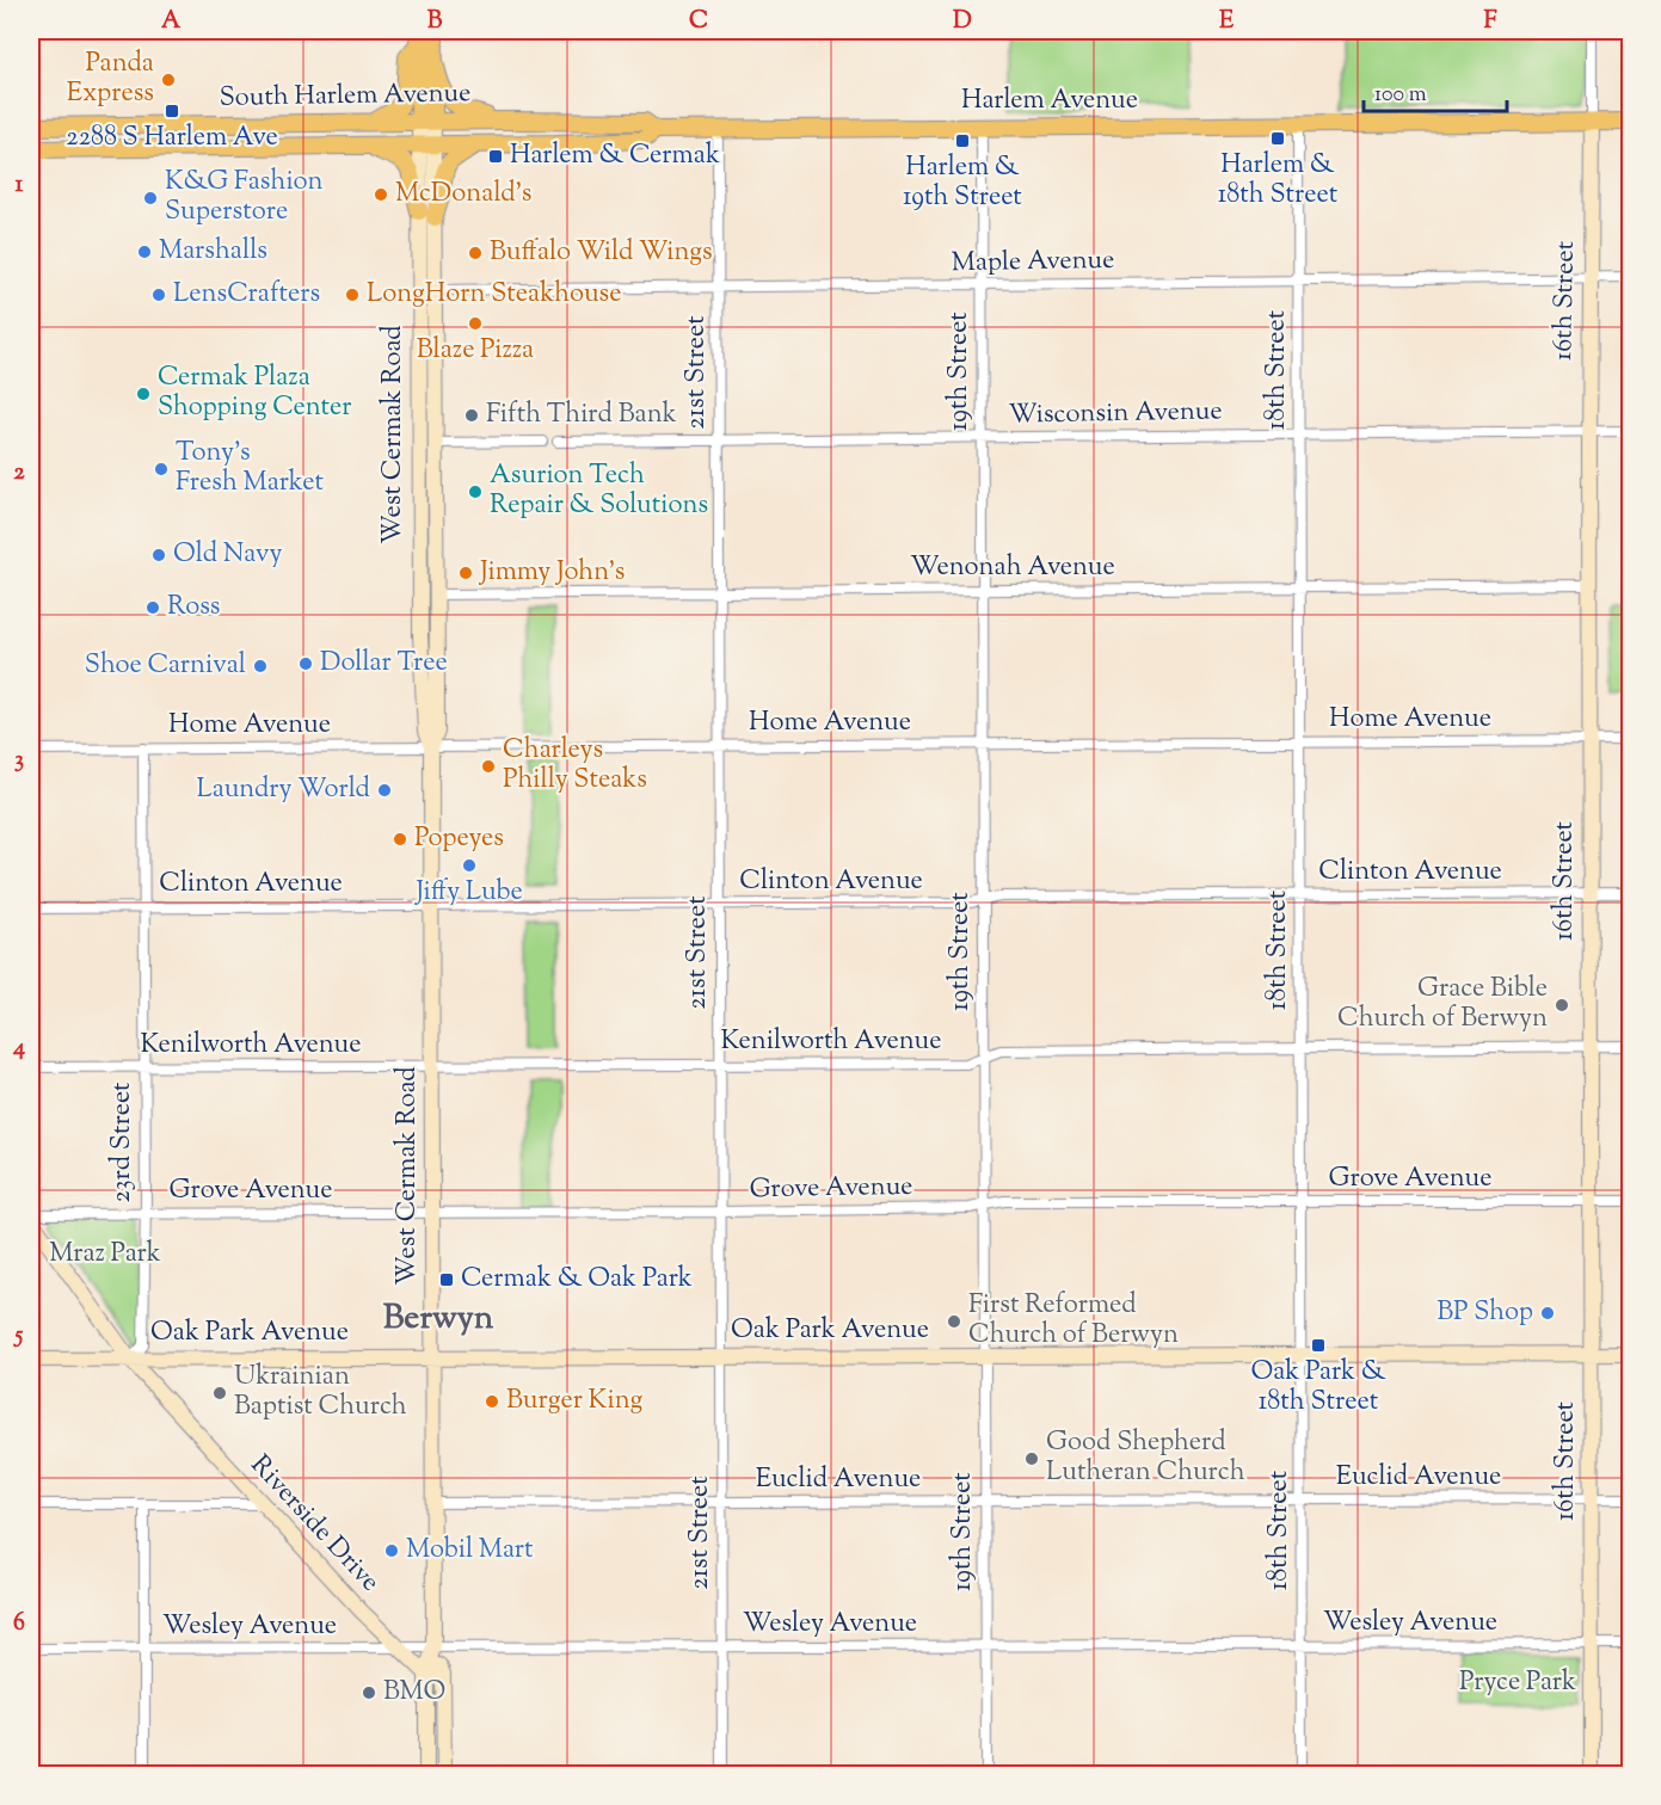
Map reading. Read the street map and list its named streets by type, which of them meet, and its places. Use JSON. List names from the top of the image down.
{
  "streets": {
    "main road": ["South Harlem Avenue", "Harlem Avenue"],
    "street": [
      "Maple Avenue",
      "16th Street",
      "18th Street",
      "19th Street",
      "21st Street",
      "Wisconsin Avenue",
      "West Cermak Road",
      "Wenonah Avenue",
      "Home Avenue",
      "Clinton Avenue",
      "Kenilworth Avenue",
      "23rd Street",
      "Grove Avenue",
      "Oak Park Avenue",
      "Euclid Avenue",
      "Riverside Drive",
      "Wesley Avenue"
    ]
  },
  "crossings": [
    ["South Harlem Avenue", "Harlem Avenue"],
    ["South Harlem Avenue", "21st Street"],
    ["South Harlem Avenue", "West Cermak Road"],
    ["Harlem Avenue", "16th Street"],
    ["Harlem Avenue", "18th Street"],
    ["Harlem Avenue", "19th Street"],
    ["Harlem Avenue", "21st Street"],
    ["Maple Avenue", "16th Street"],
    ["Maple Avenue", "18th Street"],
    ["Maple Avenue", "19th Street"],
    ["Maple Avenue", "21st Street"],
    ["Maple Avenue", "West Cermak Road"],
    ["16th Street", "Wisconsin Avenue"],
    ["16th Street", "Wenonah Avenue"],
    ["16th Street", "Home Avenue"],
    ["16th Street", "Clinton Avenue"],
    ["16th Street", "Kenilworth Avenue"],
    ["16th Street", "Grove Avenue"],
    ["16th Street", "Oak Park Avenue"],
    ["16th Street", "Euclid Avenue"],
    ["16th Street", "Wesley Avenue"],
    ["18th Street", "Wisconsin Avenue"],
    ["18th Street", "Wenonah Avenue"],
    ["18th Street", "Home Avenue"],
    ["18th Street", "Clinton Avenue"],
    ["18th Street", "Kenilworth Avenue"],
    ["18th Street", "Grove Avenue"],
    ["18th Street", "Oak Park Avenue"],
    ["18th Street", "Euclid Avenue"],
    ["18th Street", "Wesley Avenue"],
    ["19th Street", "Wisconsin Avenue"],
    ["19th Street", "Wenonah Avenue"],
    ["19th Street", "Home Avenue"],
    ["19th Street", "Clinton Avenue"],
    ["19th Street", "Kenilworth Avenue"],
    ["19th Street", "Grove Avenue"],
    ["19th Street", "Oak Park Avenue"],
    ["19th Street", "Euclid Avenue"],
    ["19th Street", "Wesley Avenue"],
    ["21st Street", "Wisconsin Avenue"],
    ["21st Street", "Wenonah Avenue"],
    ["21st Street", "Home Avenue"],
    ["21st Street", "Clinton Avenue"],
    ["21st Street", "Kenilworth Avenue"],
    ["21st Street", "Grove Avenue"],
    ["21st Street", "Oak Park Avenue"],
    ["21st Street", "Euclid Avenue"],
    ["21st Street", "Wesley Avenue"],
    ["West Cermak Road", "Wenonah Avenue"],
    ["West Cermak Road", "Home Avenue"],
    ["West Cermak Road", "Clinton Avenue"],
    ["West Cermak Road", "Kenilworth Avenue"],
    ["West Cermak Road", "Grove Avenue"],
    ["West Cermak Road", "Oak Park Avenue"],
    ["West Cermak Road", "Euclid Avenue"],
    ["West Cermak Road", "Riverside Drive"],
    ["West Cermak Road", "Wesley Avenue"],
    ["Home Avenue", "23rd Street"],
    ["Clinton Avenue", "23rd Street"],
    ["Kenilworth Avenue", "23rd Street"],
    ["23rd Street", "Grove Avenue"],
    ["23rd Street", "Oak Park Avenue"],
    ["23rd Street", "Riverside Drive"],
    ["Oak Park Avenue", "Riverside Drive"],
    ["Riverside Drive", "Wesley Avenue"]
  ],
  "districts": ["Berwyn"],
  "parks": ["Mraz Park", "Pryce Park"],
  "places": {
    "other": [
      "Panda Express",
      "McDonald's",
      "K&G Fashion Superstore",
      "Marshalls",
      "Buffalo Wild Wings",
      "LensCrafters",
      "LongHorn Steakhouse",
      "Blaze Pizza",
      "Cermak Plaza Shopping Center",
      "Fifth Third Bank",
      "Tony's Fresh Market",
      "Asurion Tech Repair & Solutions",
      "Old Navy",
      "Jimmy John's",
      "Ross",
      "Dollar Tree",
      "Shoe Carnival",
      "Charleys Philly Steaks",
      "Laundry World",
      "Popeyes",
      "Jiffy Lube",
      "Grace Bible Church of Berwyn",
      "BP Shop",
      "First Reformed Church of Berwyn",
      "Ukrainian Baptist Church",
      "Burger King",
      "Good Shepherd Lutheran Church",
      "Mobil Mart",
      "BMO"
    ],
    "transit": [
      "2288 S Harlem Ave",
      "Harlem & 18th Street",
      "Harlem & 19th Street",
      "Harlem & Cermak",
      "Cermak & Oak Park",
      "Oak Park & 18th Street"
    ]
  },
  "scale_bar": "100 m",
  "grid": {
    "columns": [
      "A",
      "B",
      "C",
      "D",
      "E",
      "F"
    ],
    "rows": [
      "1",
      "2",
      "3",
      "4",
      "5",
      "6"
    ]
  }
}
